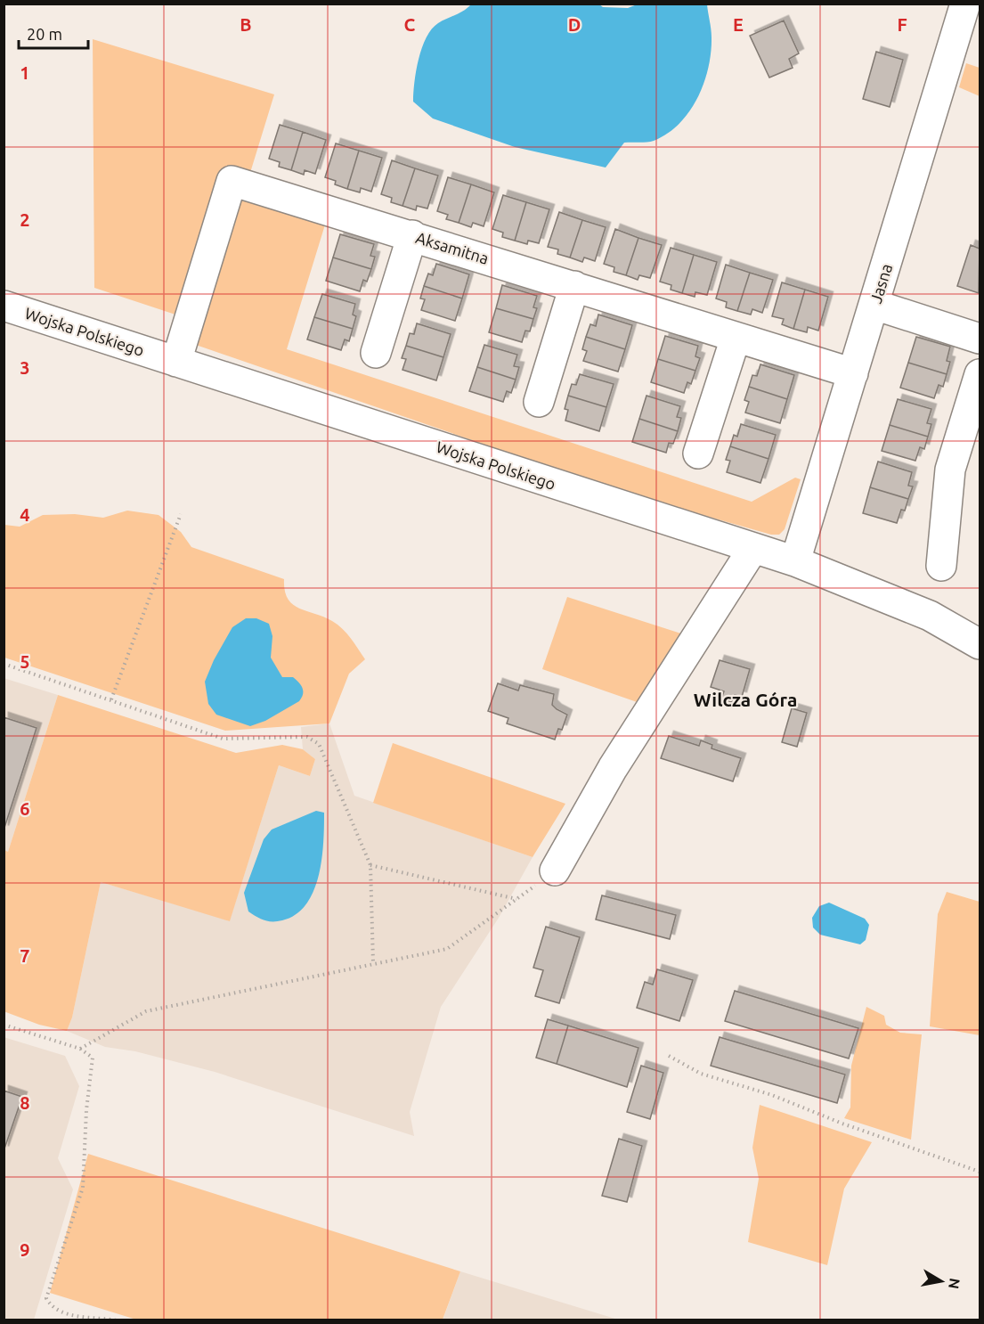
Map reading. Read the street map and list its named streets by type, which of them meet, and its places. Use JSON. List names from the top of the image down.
{
  "streets": {
    "street": ["Aksamitna", "Jasna", "Wojska Polskiego"]
  },
  "crossings": [
    ["Aksamitna", "Jasna"],
    ["Aksamitna", "Wojska Polskiego"],
    ["Jasna", "Wojska Polskiego"]
  ],
  "districts": ["Wilcza Góra"],
  "scale_bar": "20 m",
  "north": "right",
  "grid": {
    "columns": [
      "B",
      "C",
      "D",
      "E",
      "F"
    ],
    "rows": [
      "1",
      "2",
      "3",
      "4",
      "5",
      "6",
      "7",
      "8",
      "9"
    ]
  }
}
